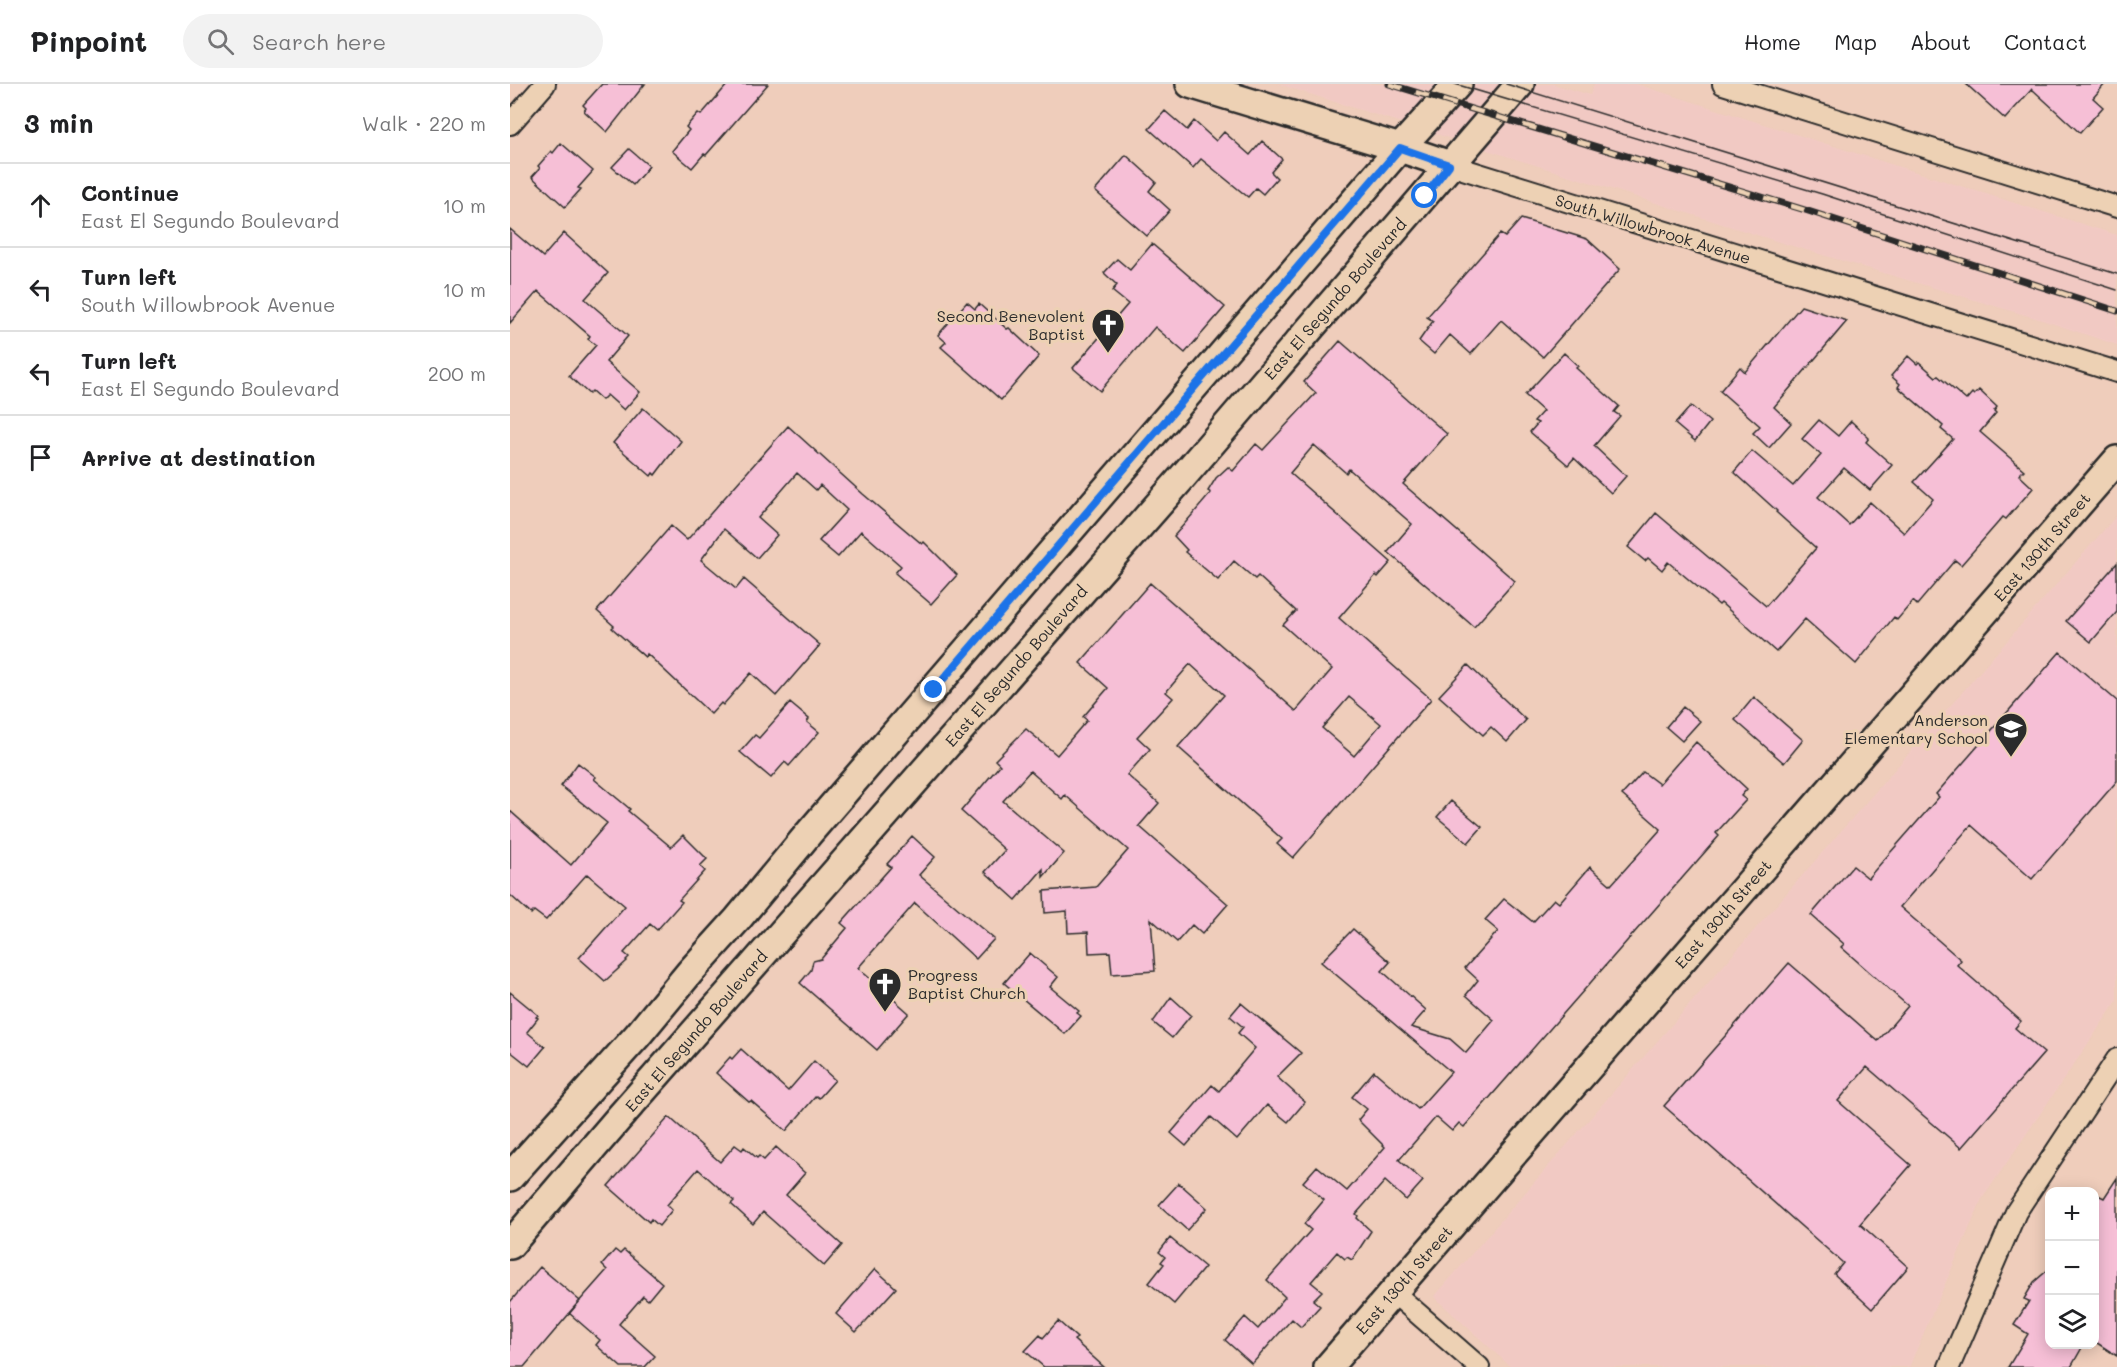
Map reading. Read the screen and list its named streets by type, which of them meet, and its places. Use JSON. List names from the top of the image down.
{
  "streets": {
    "main road": ["South Willowbrook Avenue", "East El Segundo Boulevard", "East 130th Street"]
  },
  "crossings": [
    ["South Willowbrook Avenue", "East El Segundo Boulevard"]
  ],
  "places": {
    "church": ["Second Benevolent Baptist", "Progress Baptist Church"],
    "school or university": ["Anderson Elementary School"]
  },
  "page": {
    "header": "Pinpoint",
    "search": "Search here",
    "nav": [
      "Home",
      "Map",
      "About",
      "Contact"
    ],
    "heading": ["3 min", "Walk · 220 m"],
    "list": [
      ["Continue", "East El Segundo Boulevard", "10 m"],
      ["Turn left", "South Willowbrook Avenue", "10 m"],
      ["Turn left", "East El Segundo Boulevard", "200 m"],
      "Arrive at destination"
    ],
    "map_buttons": ["+", "−"]
  }
}
